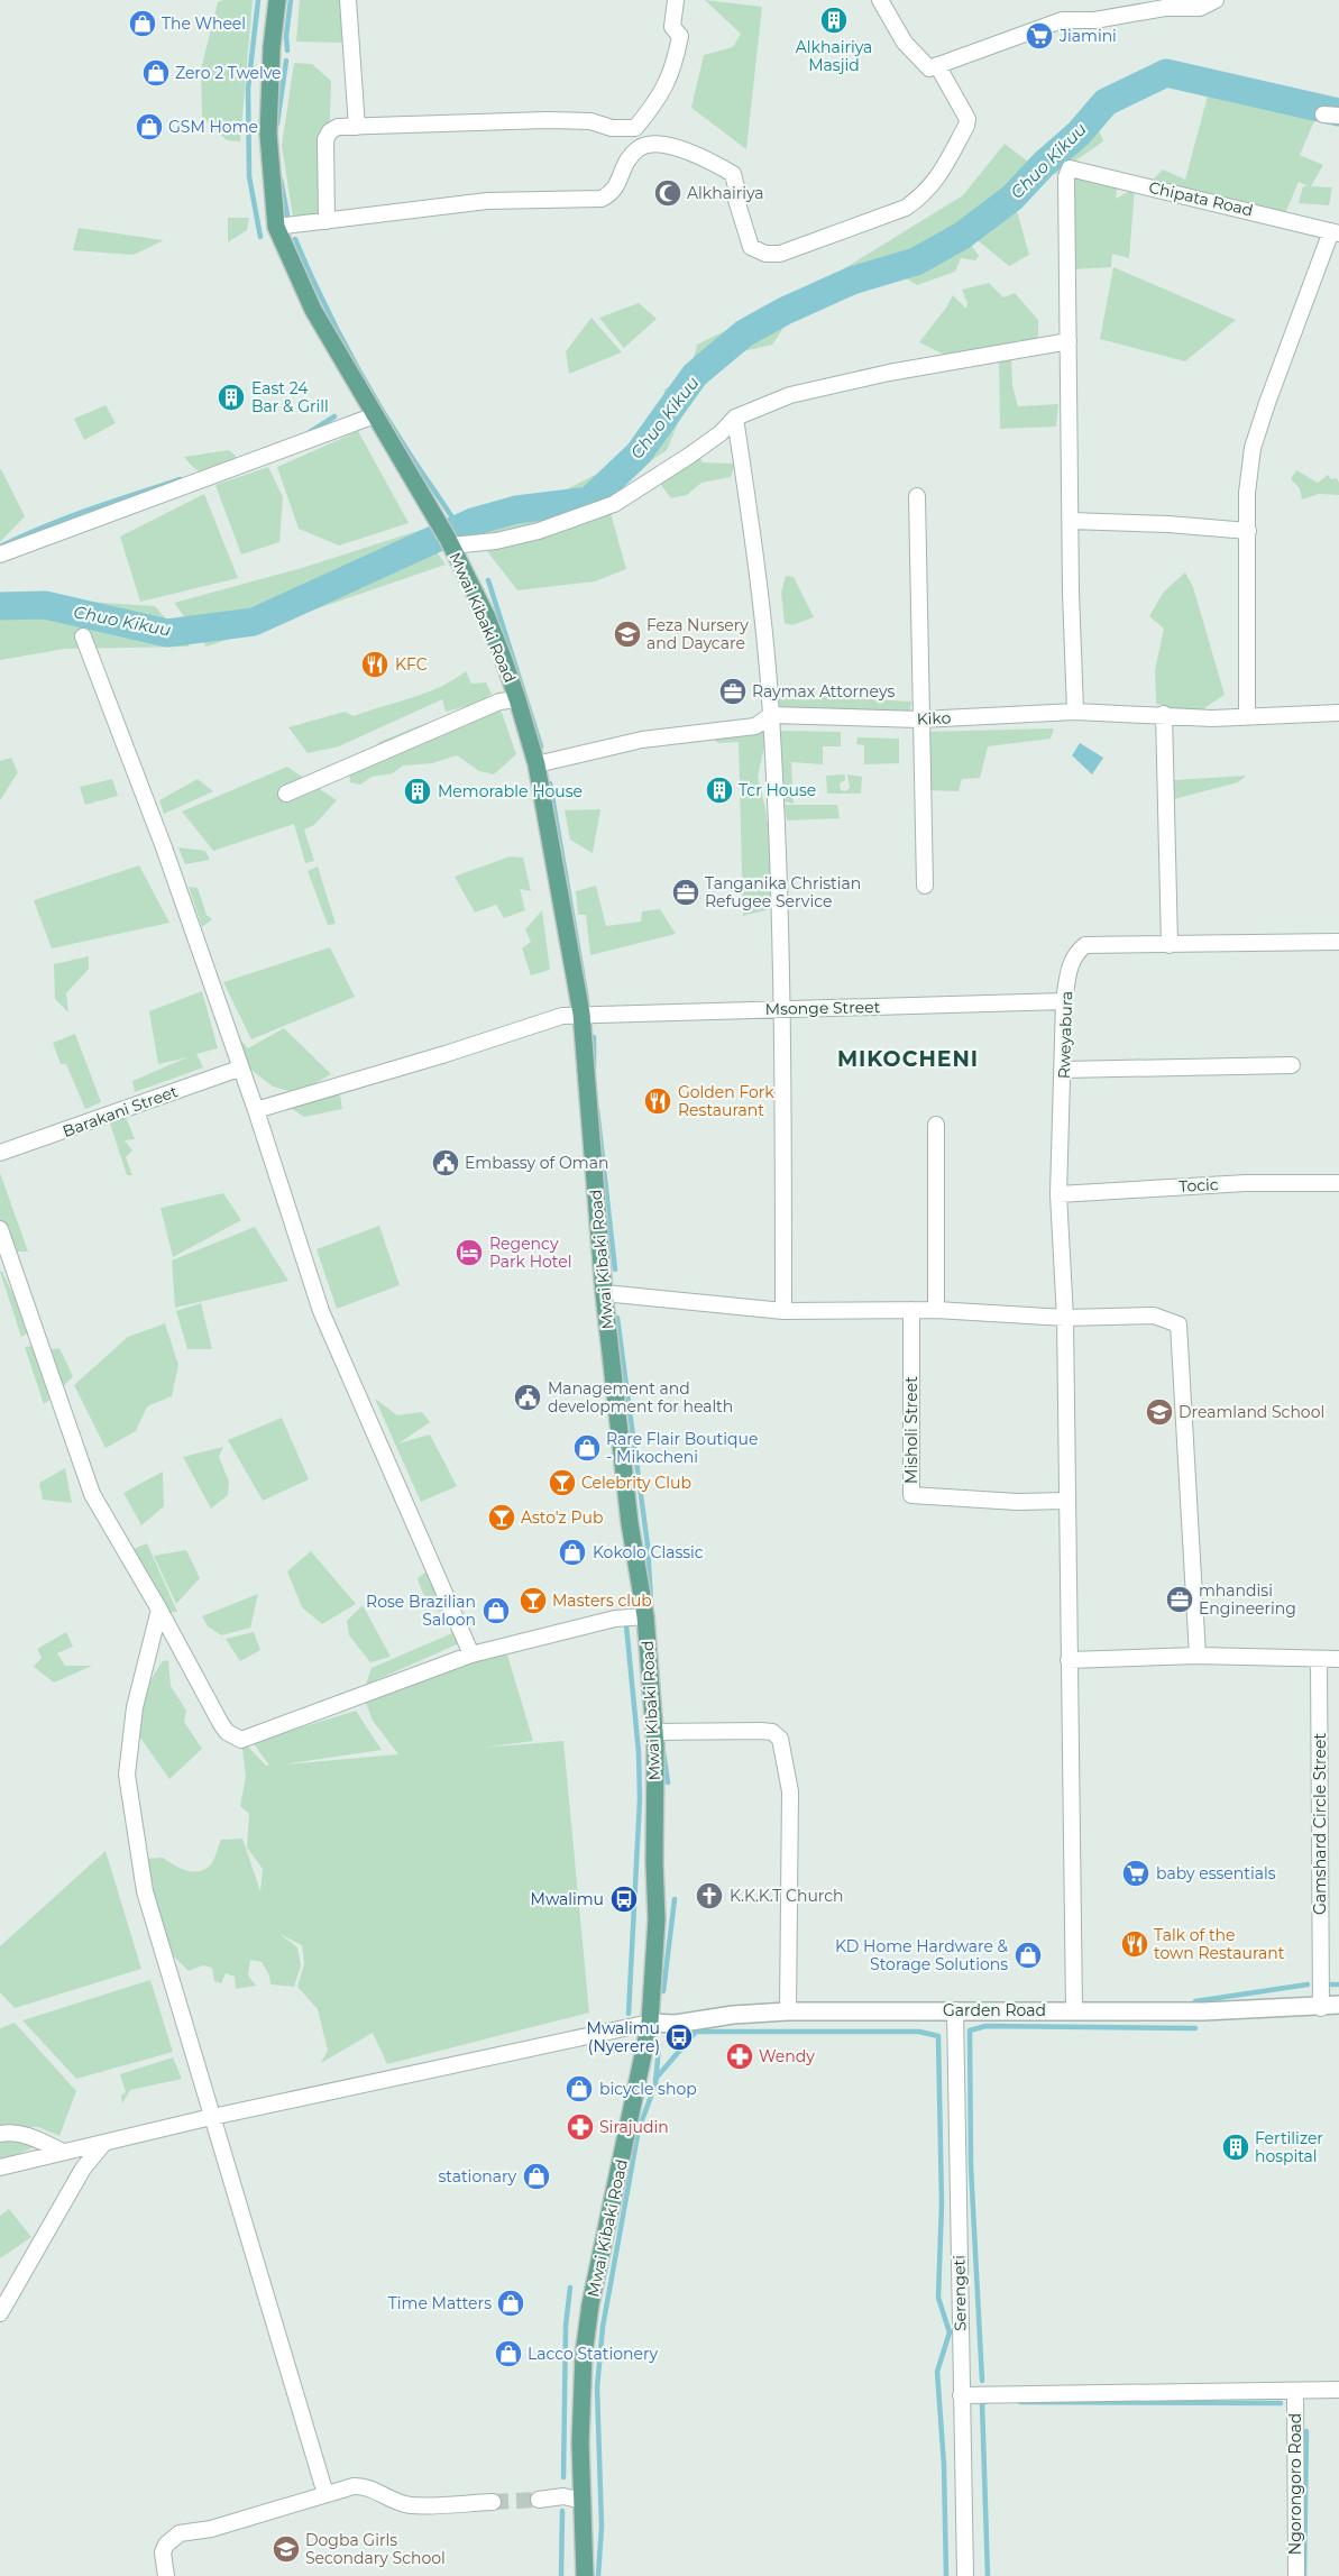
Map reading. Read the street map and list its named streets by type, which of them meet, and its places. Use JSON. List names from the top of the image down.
{
  "streets": {
    "main road": ["Mwai Kibaki Road"],
    "street": [
      "Chipata Road",
      "Kiko",
      "Msonge Street",
      "Rweyabura",
      "Barakani Street",
      "Tocic",
      "Misholi Street",
      "Gamshard Circle Street",
      "Garden Road",
      "Serengeti",
      "Ngorongoro Road"
    ]
  },
  "crossings": [
    ["Mwai Kibaki Road", "Kiko"],
    ["Mwai Kibaki Road", "Msonge Street"],
    ["Mwai Kibaki Road", "Garden Road"],
    ["Msonge Street", "Rweyabura"],
    ["Rweyabura", "Tocic"],
    ["Rweyabura", "Misholi Street"],
    ["Rweyabura", "Garden Road"],
    ["Gamshard Circle Street", "Garden Road"],
    ["Garden Road", "Serengeti"]
  ],
  "districts": ["MIKOCHENI"],
  "water": ["Chuo Kikuu"],
  "places": {
    "building": [
      "Alkhairiya Masjid",
      "East 24 Bar & Grill",
      "Tcr House",
      "Memorable House",
      "Fertilizer hospital"
    ],
    "shop": [
      "The Wheel",
      "Zero 2 Twelve",
      "GSM Home",
      "Rare Flair Boutique - Mikocheni",
      "Kokolo Classic",
      "Rose Brazilian Saloon",
      "KD Home Hardware & Storage Solutions",
      "bicycle shop",
      "stationary",
      "Time Matters",
      "Lacco Stationery"
    ],
    "supermarket": ["Jiamini", "baby essentials"],
    "mosque": ["Alkhairiya"],
    "school or university": ["Feza Nursery and Daycare", "Dreamland School", "Dogba Girls Secondary School"],
    "restaurant": ["KFC", "Golden Fork Restaurant", "Talk of the town Restaurant"],
    "office": ["Raymax Attorneys", "Tanganika Christian Refugee Service", "mhandisi Engineering"],
    "public building": ["Embassy of Oman", "Management and development for health"],
    "hotel": ["Regency Park Hotel"],
    "bar": ["Celebrity Club", "Asto'z Pub", "Masters club"],
    "church": ["K.K.K.T Church"],
    "bus stop": ["Mwalimu", "Mwalimu (Nyerere)"],
    "pharmacy": ["Wendy", "Sirajudin"]
  }
}
